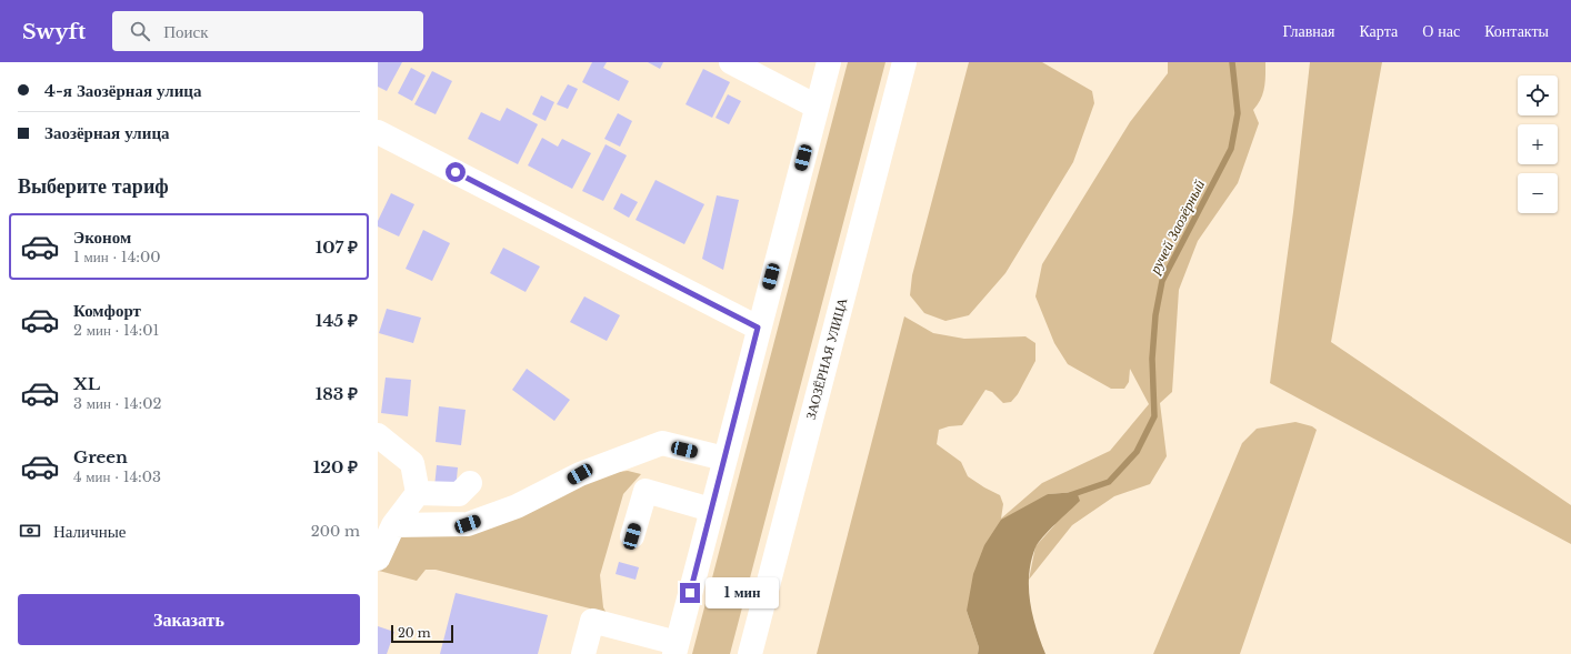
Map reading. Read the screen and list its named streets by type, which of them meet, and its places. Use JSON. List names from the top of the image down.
{
  "streets": {
    "main road": ["ЗАОЗЁРНАЯ УЛИЦА"]
  },
  "water": ["ручей Заозёрный"],
  "scale_bar": "20 m",
  "page": {
    "header": "Swyft",
    "search": "Поиск",
    "nav": [
      "Главная",
      "Карта",
      "О нас",
      "Контакты"
    ],
    "banner": ["4-я Заозёрная улица", "Заозёрная улица"],
    "map_buttons": ["+", "−"],
    "heading": "Выберите тариф",
    "list": [
      {
        "name": "Эконом",
        "note": "1 мин · 14:00",
        "value": "107 ₽"
      },
      {
        "name": "Комфорт",
        "note": "2 мин · 14:01",
        "value": "145 ₽"
      },
      {
        "name": "XL",
        "note": "3 мин · 14:02",
        "value": "183 ₽"
      },
      {
        "name": "Green",
        "note": "4 мин · 14:03",
        "value": "120 ₽"
      }
    ],
    "pay": ["Наличные", "200 m"],
    "bubble": "1 мин",
    "buttons": "Заказать",
    "scale": "20 m"
  }
}
